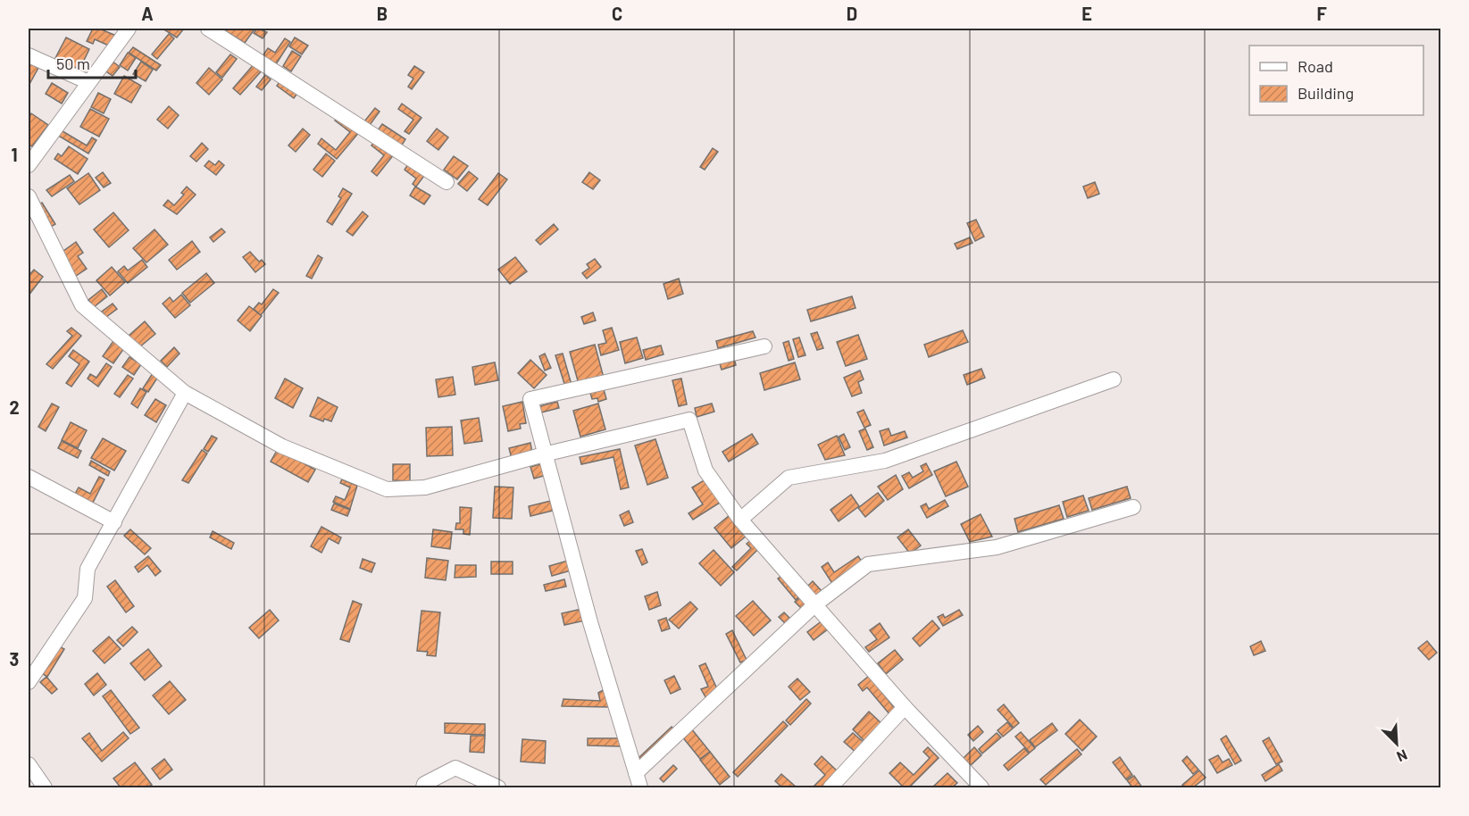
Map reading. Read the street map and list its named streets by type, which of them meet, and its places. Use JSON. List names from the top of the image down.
{
  "legend": ["Road", "Building"],
  "scale_bar": "50 m",
  "north": "bottom right",
  "grid": {
    "columns": [
      "A",
      "B",
      "C",
      "D",
      "E",
      "F"
    ],
    "rows": ["1", "2", "3"]
  }
}
